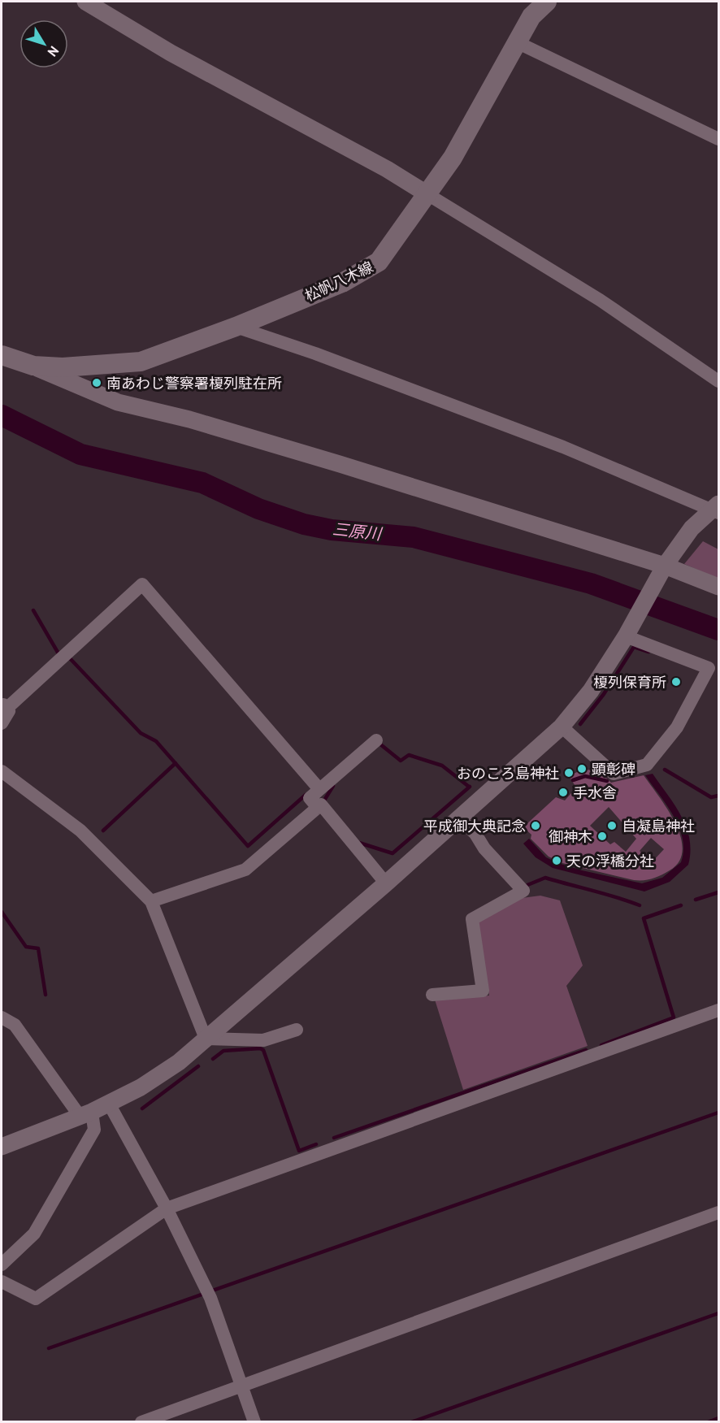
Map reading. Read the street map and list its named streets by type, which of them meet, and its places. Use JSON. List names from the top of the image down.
{
  "streets": {
    "main road": ["松帆八木線"]
  },
  "water": ["三原川"],
  "places": [
    "南あわじ警察署榎列駐在所",
    "榎列保育所",
    "顕彰碑",
    "おのころ島神社",
    "手水舎",
    "平成御大典記念",
    "自凝島神社",
    "御神木",
    "天の浮橋分社"
  ],
  "north": "bottom right"
}
